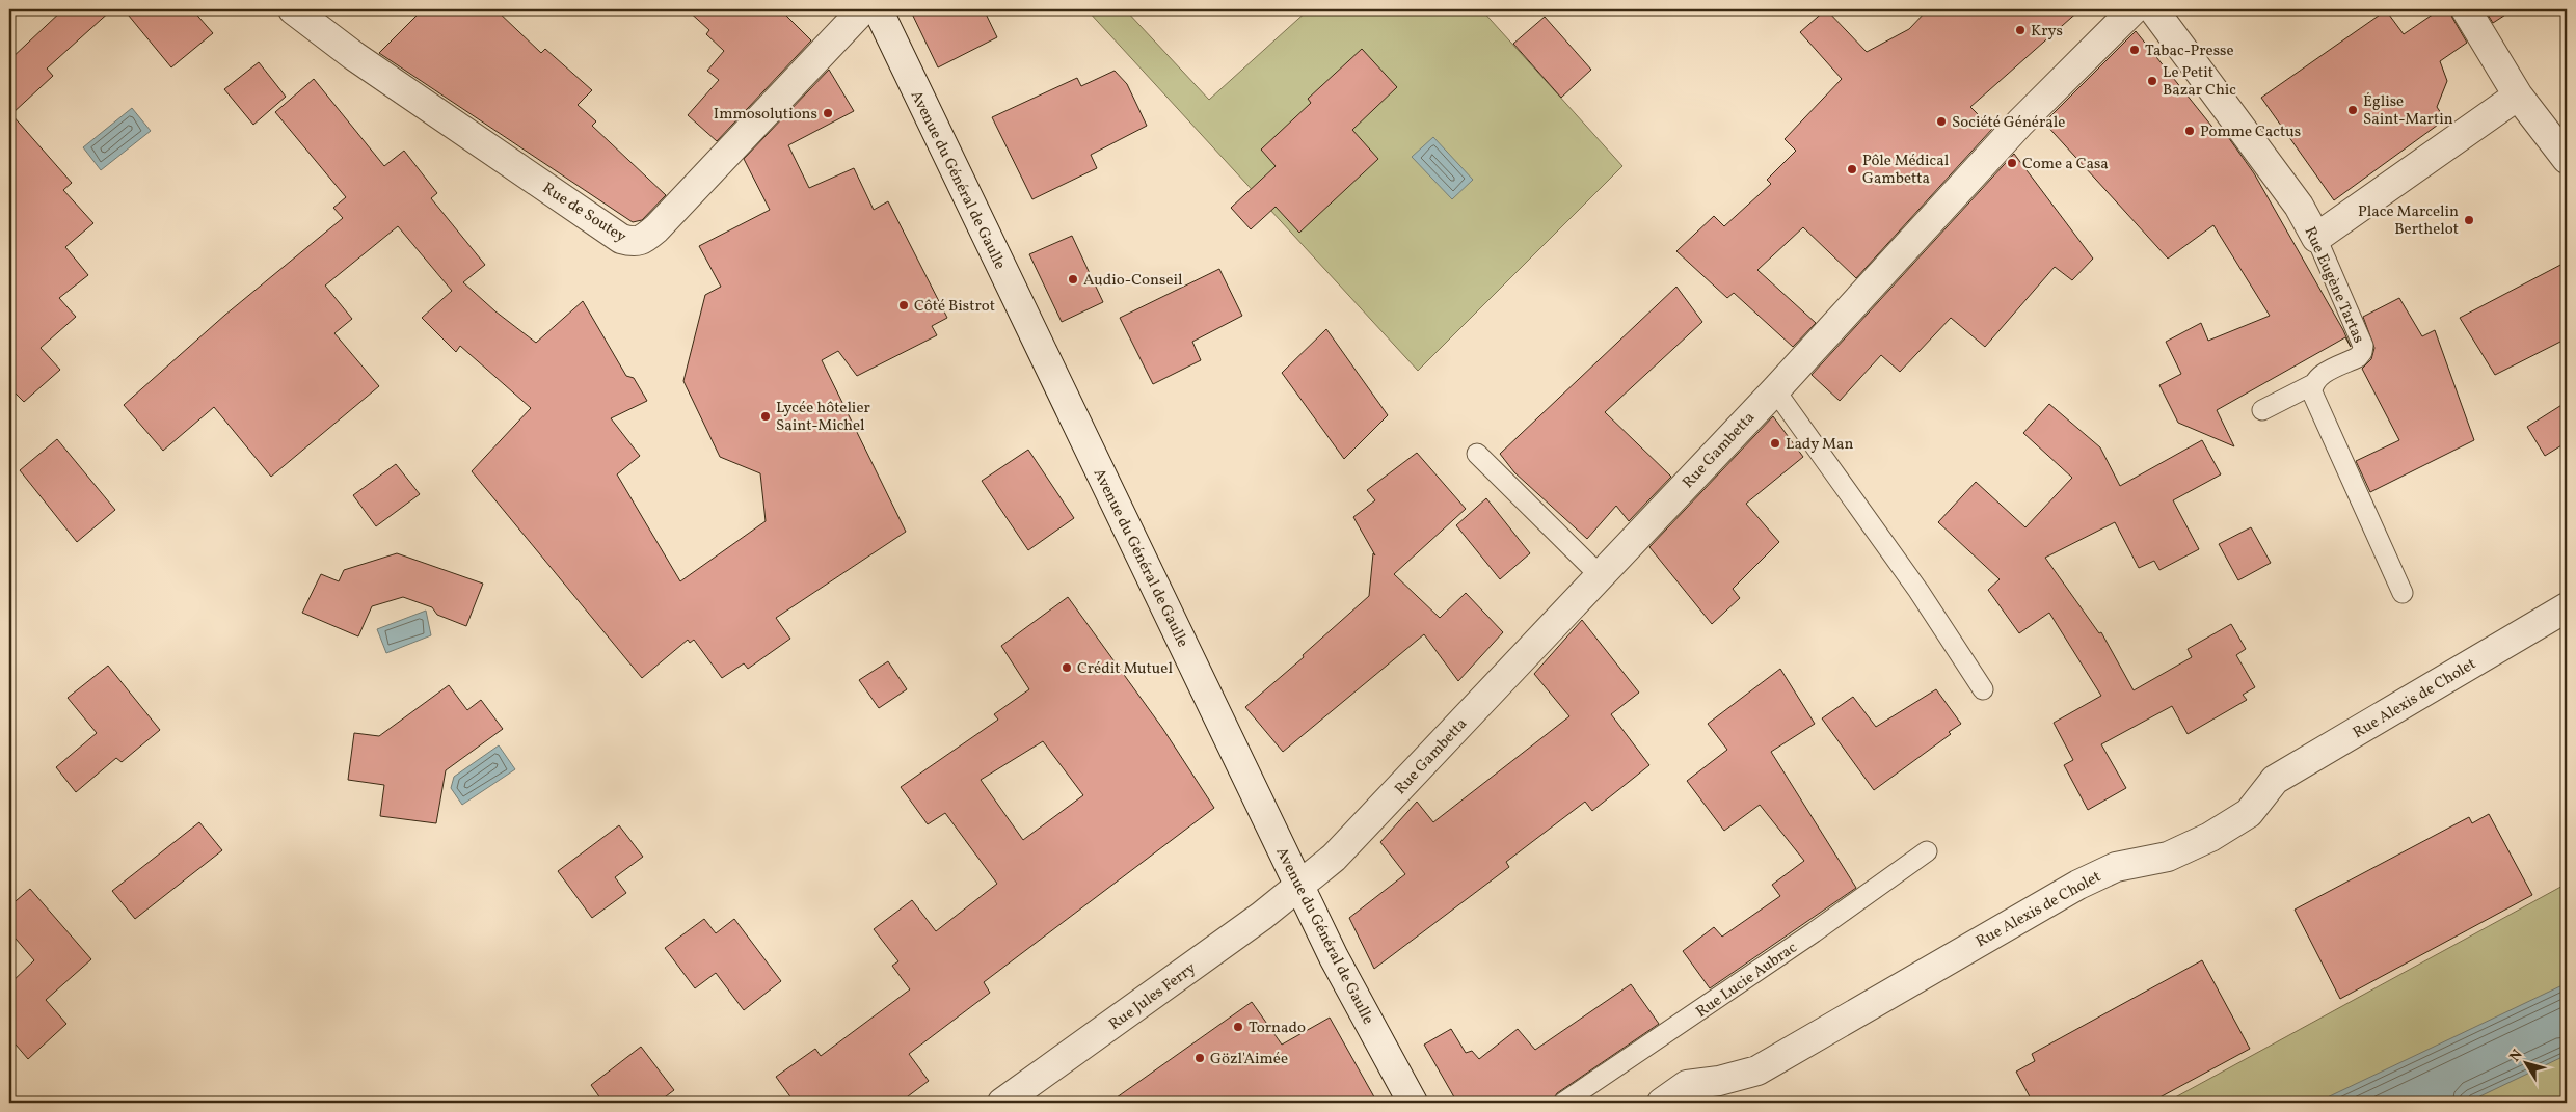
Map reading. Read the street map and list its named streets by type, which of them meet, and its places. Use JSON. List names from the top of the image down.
{
  "streets": {
    "street": [
      "Avenue du Général de Gaulle",
      "Rue de Soutey",
      "Rue Eugène Tartas",
      "Rue Gambetta",
      "Rue Alexis de Cholet",
      "Rue Jules Ferry"
    ],
    "lane": ["Rue Lucie Aubrac"]
  },
  "crossings": [
    ["Avenue du Général de Gaulle", "Rue Gambetta"],
    ["Avenue du Général de Gaulle", "Rue Jules Ferry"],
    ["Rue Gambetta", "Rue Jules Ferry"]
  ],
  "places": [
    "Krys",
    "Tabac-Presse",
    "Le Petit Bazar Chic",
    "Église Saint-Martin",
    "Immosolutions",
    "Société Générale",
    "Pomme Cactus",
    "Come a Casa",
    "Pôle Médical Gambetta",
    "Place Marcelin Berthelot",
    "Audio-Conseil",
    "Côté Bistrot",
    "Lycée hôtelier Saint-Michel",
    "Lady Man",
    "Crédit Mutuel",
    "Tornado",
    "Gözl'Aimée"
  ],
  "north": "top left"
}
